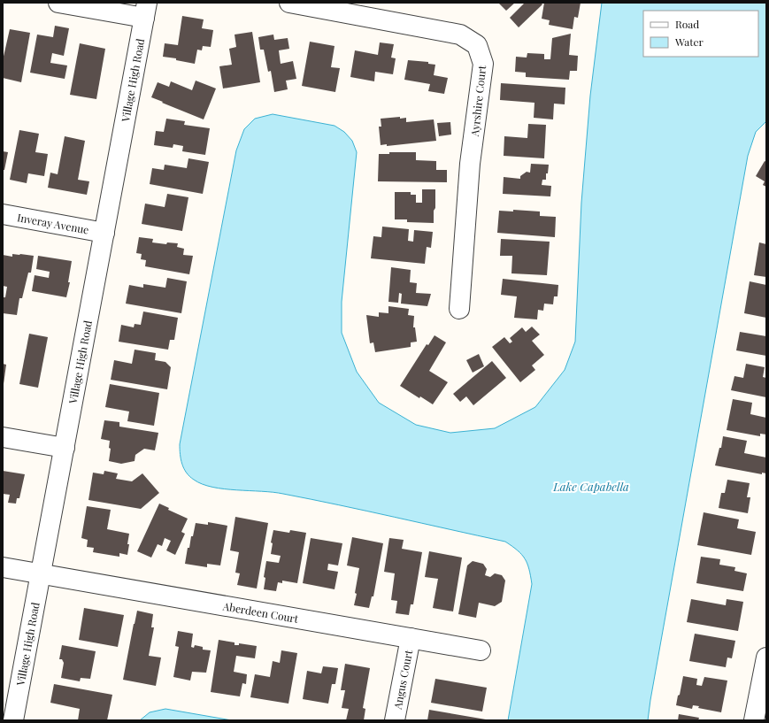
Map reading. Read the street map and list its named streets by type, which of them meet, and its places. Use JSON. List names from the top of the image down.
{
  "streets": {
    "street": [
      "Village High Road",
      "Ayrshire Court",
      "Inveray Avenue",
      "Aberdeen Court",
      "Angus Court"
    ]
  },
  "crossings": [
    ["Village High Road", "Inveray Avenue"],
    ["Village High Road", "Aberdeen Court"],
    ["Aberdeen Court", "Angus Court"]
  ],
  "water": ["Lake Capabella"],
  "legend": ["Road", "Water"]
}
